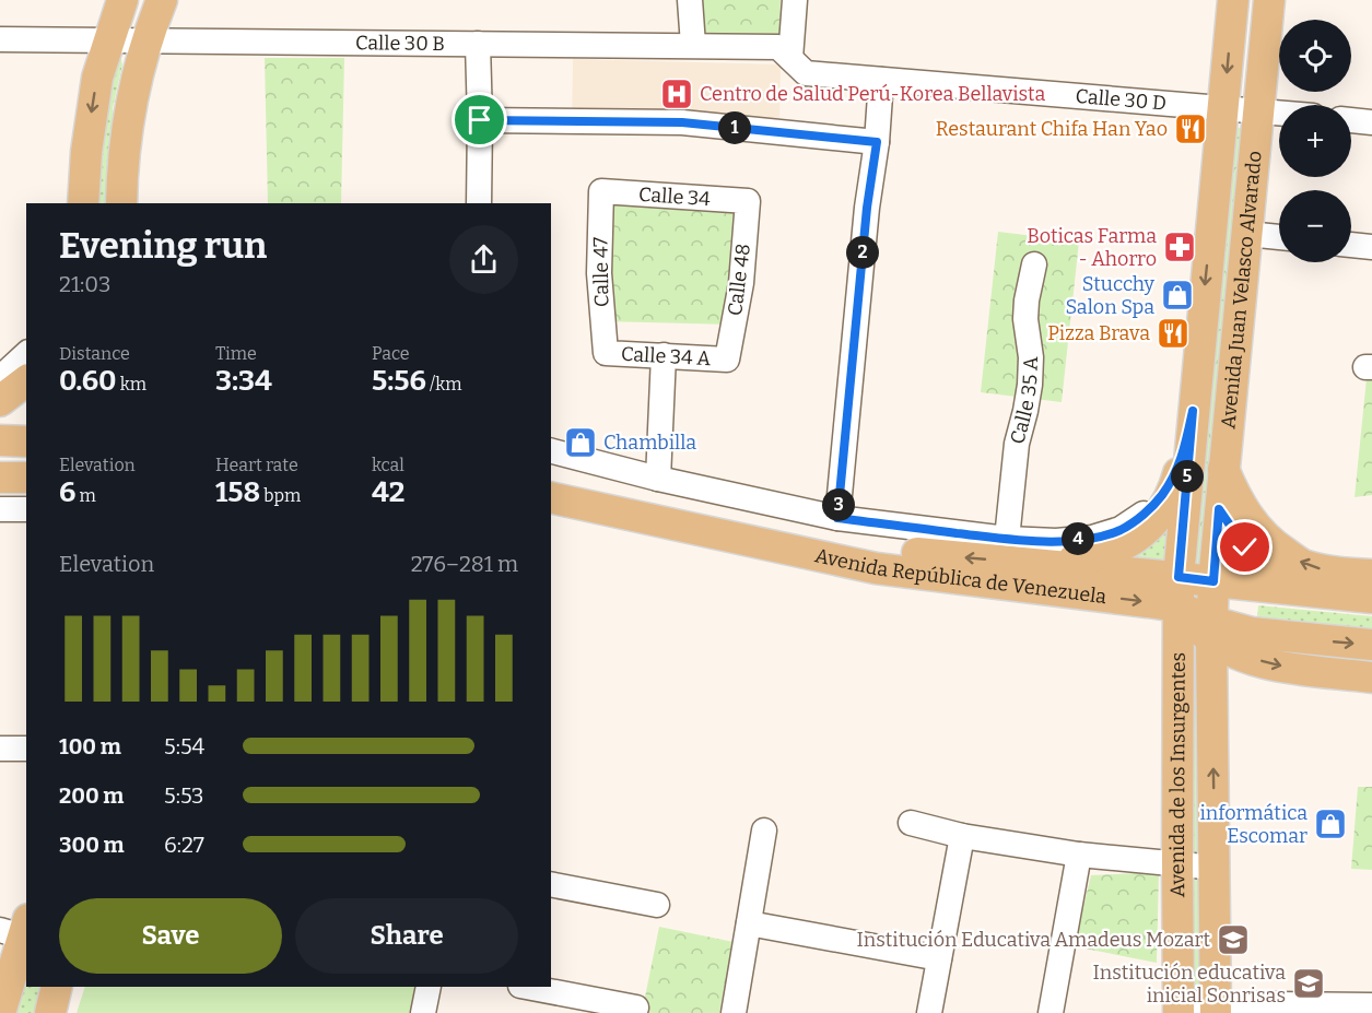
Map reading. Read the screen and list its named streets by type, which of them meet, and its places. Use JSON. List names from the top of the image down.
{
  "streets": {
    "main road": ["Avenida Juan Velasco Alvarado", "Avenida República de Venezuela", "Avenida de los Insurgentes"],
    "street": [
      "Calle 30 B",
      "Calle 30 D",
      "Calle 34",
      "Calle 47",
      "Calle 48",
      "Calle 34 A",
      "Calle 35 A"
    ]
  },
  "crossings": [
    ["Calle 30 B", "Calle 30 D"],
    ["Calle 30 D", "Avenida Juan Velasco Alvarado"],
    ["Calle 34", "Calle 47"],
    ["Calle 34", "Calle 48"],
    ["Calle 47", "Calle 34 A"],
    ["Calle 48", "Calle 34 A"],
    ["Avenida Juan Velasco Alvarado", "Avenida República de Venezuela"],
    ["Avenida Juan Velasco Alvarado", "Avenida de los Insurgentes"],
    ["Avenida República de Venezuela", "Avenida de los Insurgentes"]
  ],
  "places": {
    "hospital": ["Centro de Salud Perú-Korea Bellavista"],
    "restaurant": ["Restaurant Chifa Han Yao", "Pizza Brava"],
    "pharmacy": ["Boticas Farma - Ahorro"],
    "shop": ["Stucchy Salon Spa", "Chambilla", "informática Escomar"],
    "school or university": ["Institución Educativa Amadeus Mozart", "Institución educativa inicial Sonrisas"]
  },
  "page": {
    "map_buttons": ["+", "−"],
    "pins": [
      "1",
      "2",
      "5",
      "3",
      "4"
    ],
    "heading": ["Evening run", "21:03"],
    "stats": [
      ["Distance", "0.60 km"],
      ["Time", "3:34"],
      ["Pace", "5:56 /km"],
      ["Elevation", "6 m"],
      ["Heart rate", "158 bpm"],
      ["kcal", "42"]
    ],
    "chart": ["Elevation", "276–281 m"],
    "list": [
      {
        "name": "100 m",
        "note": "5:54"
      },
      {
        "name": "200 m",
        "note": "5:53"
      },
      {
        "name": "300 m",
        "note": "6:27"
      }
    ],
    "buttons": ["Save", "Share"]
  }
}
